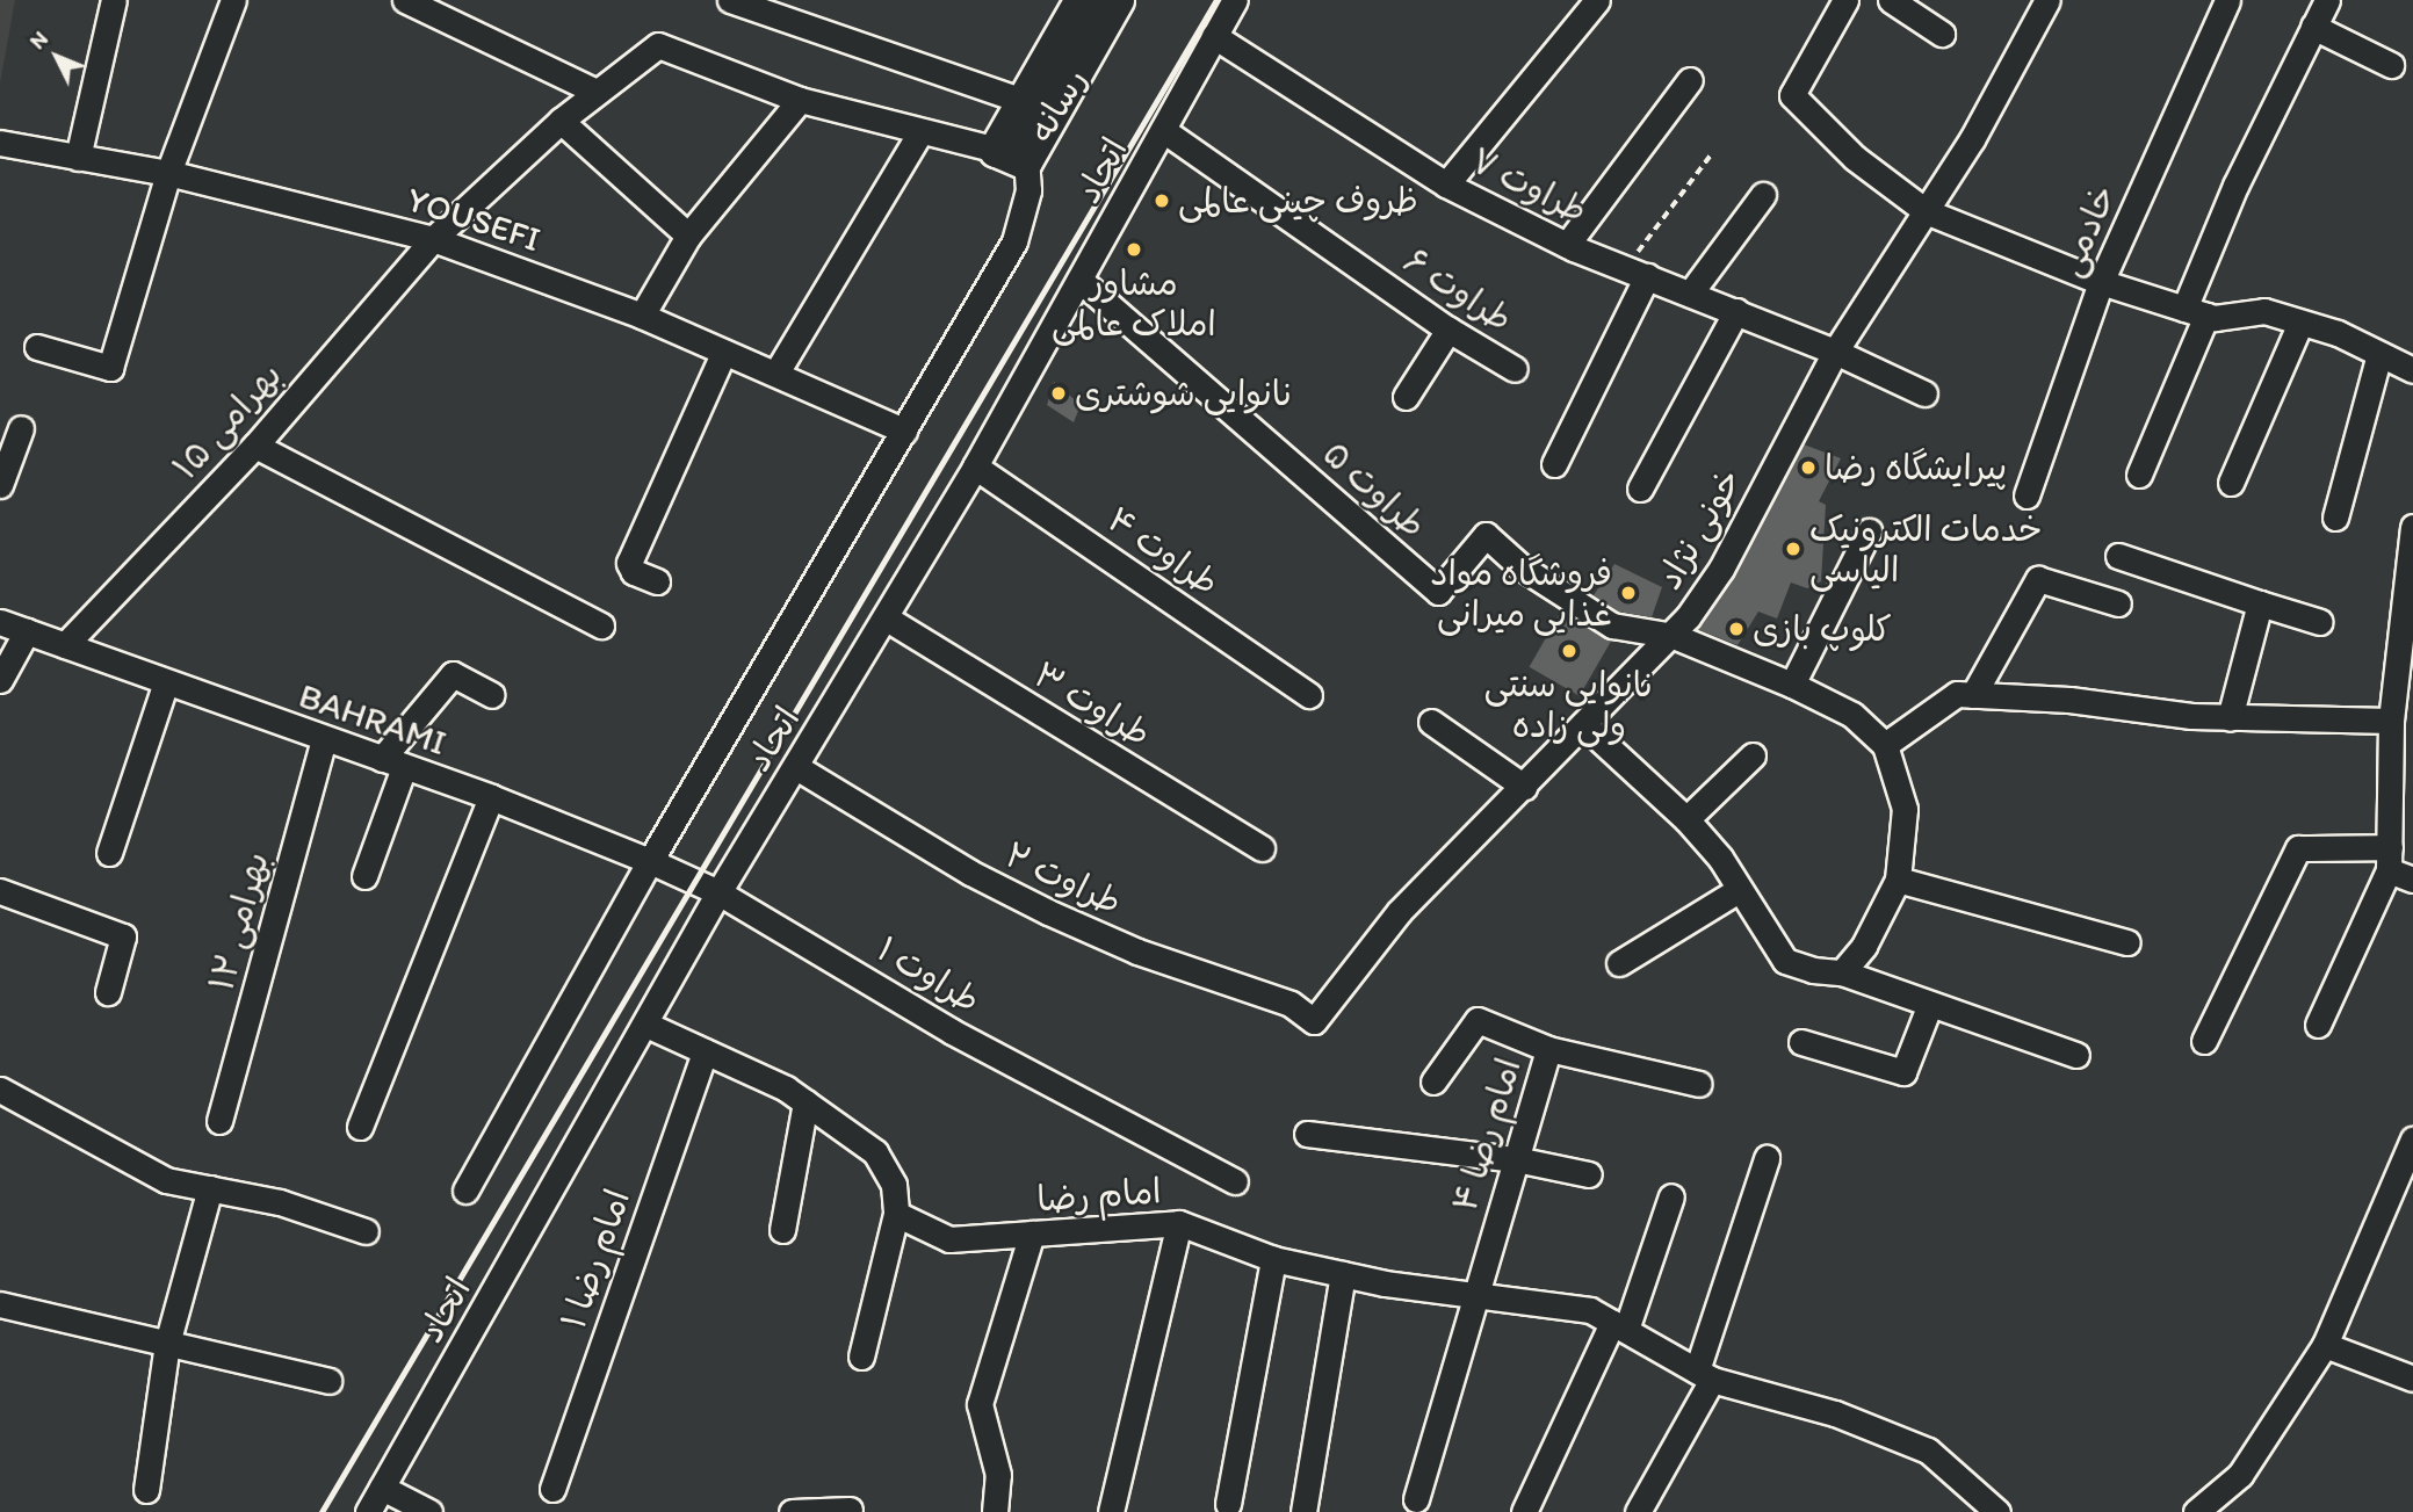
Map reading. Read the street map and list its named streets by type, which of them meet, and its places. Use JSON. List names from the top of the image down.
{
  "streets": {
    "street": [
      "رسانه",
      "اتحاد",
      "طراوت ۷",
      "YOUSEFI",
      "خادمی",
      "طراوت ۶",
      "بهرامی ۱۵",
      "طراوت ۵",
      "خونی نژاد",
      "طراوت ۴",
      "طراوت ۳",
      "BAHRAMI",
      "طراوت ۲",
      "بهرامی ۱۲",
      "طراوت ۱",
      "امام رضا ۴",
      "امام رضا",
      "امام رضا ۱"
    ]
  },
  "crossings": [
    ["اتحاد", "طراوت ۷"],
    ["اتحاد", "طراوت ۶"],
    ["اتحاد", "طراوت ۵"],
    ["اتحاد", "طراوت ۴"],
    ["اتحاد", "طراوت ۳"],
    ["اتحاد", "BAHRAMI"],
    ["اتحاد", "طراوت ۲"],
    ["اتحاد", "طراوت ۱"],
    ["طراوت ۷", "خونی نژاد"],
    ["YOUSEFI", "بهرامی ۱۵"],
    ["بهرامی ۱۵", "BAHRAMI"],
    ["طراوت ۵", "خونی نژاد"],
    ["خونی نژاد", "طراوت ۲"],
    ["BAHRAMI", "بهرامی ۱۲"],
    ["BAHRAMI", "طراوت ۱"],
    ["امام رضا ۴", "امام رضا"]
  ],
  "places": [
    "ظروف چینی عالمی",
    "مشاور املاک عالمی",
    "نانوایی شوشتری",
    "پیرایشگاه رضا",
    "خدمات الکترونیک الیاسی",
    "فروشگاه مواد غذایی میرانی",
    "کلوپ بازی",
    "نانوایی سنتی ولی زاده"
  ],
  "north": "top left"
}
